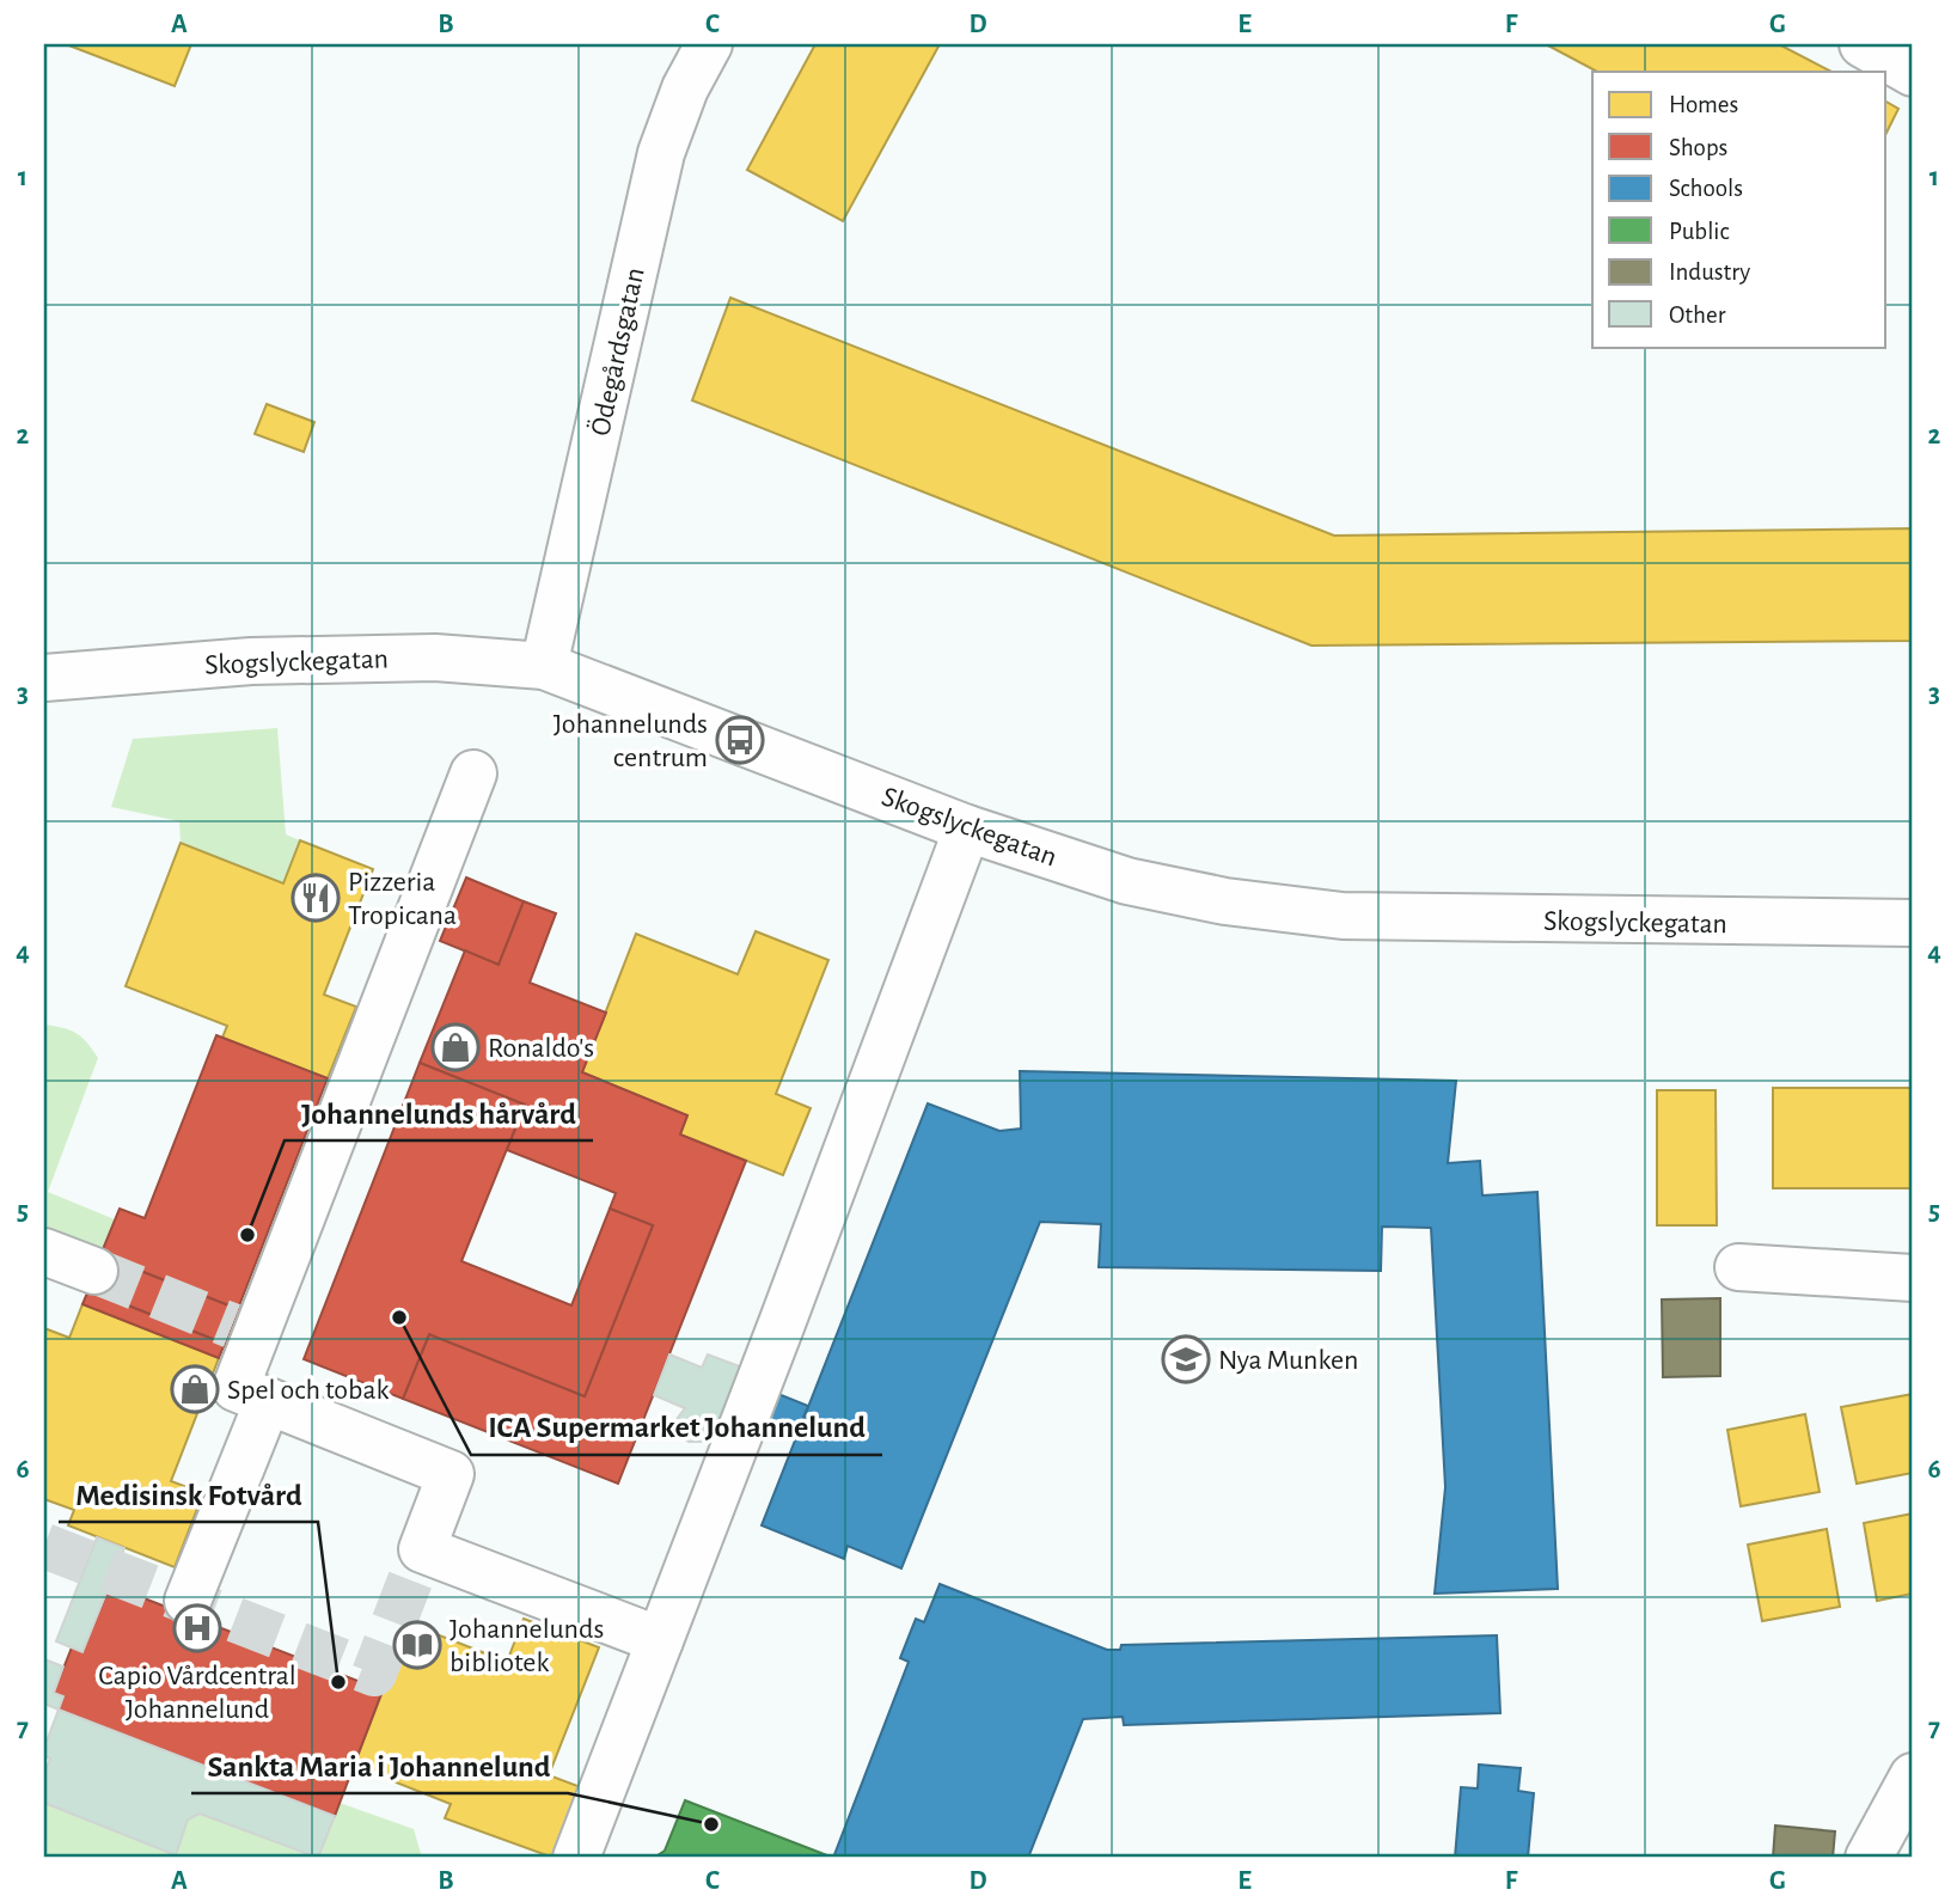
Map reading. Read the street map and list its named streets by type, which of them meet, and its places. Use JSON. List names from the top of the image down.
{
  "streets": {
    "street": ["Ödegårdsgatan", "Skogslyckegatan"]
  },
  "crossings": [
    ["Ödegårdsgatan", "Skogslyckegatan"]
  ],
  "places": {
    "bus stop": ["Johannelunds centrum"],
    "restaurant": ["Pizzeria Tropicana"],
    "shop": ["Ronaldo's", "Spel och tobak"],
    "other": [
      "Johannelunds hårvård",
      "ICA Supermarket Johannelund",
      "Medisinsk Fotvård",
      "Sankta Maria i Johannelund"
    ],
    "school or university": ["Nya Munken"],
    "hospital": ["Capio Vårdcentral Johannelund"],
    "library": ["Johannelunds bibliotek"]
  },
  "legend": [
    "Homes",
    "Shops",
    "Schools",
    "Public",
    "Industry",
    "Other"
  ],
  "grid": {
    "columns": [
      "A",
      "B",
      "C",
      "D",
      "E",
      "F",
      "G"
    ],
    "rows": [
      "1",
      "2",
      "3",
      "4",
      "5",
      "6",
      "7"
    ]
  }
}
